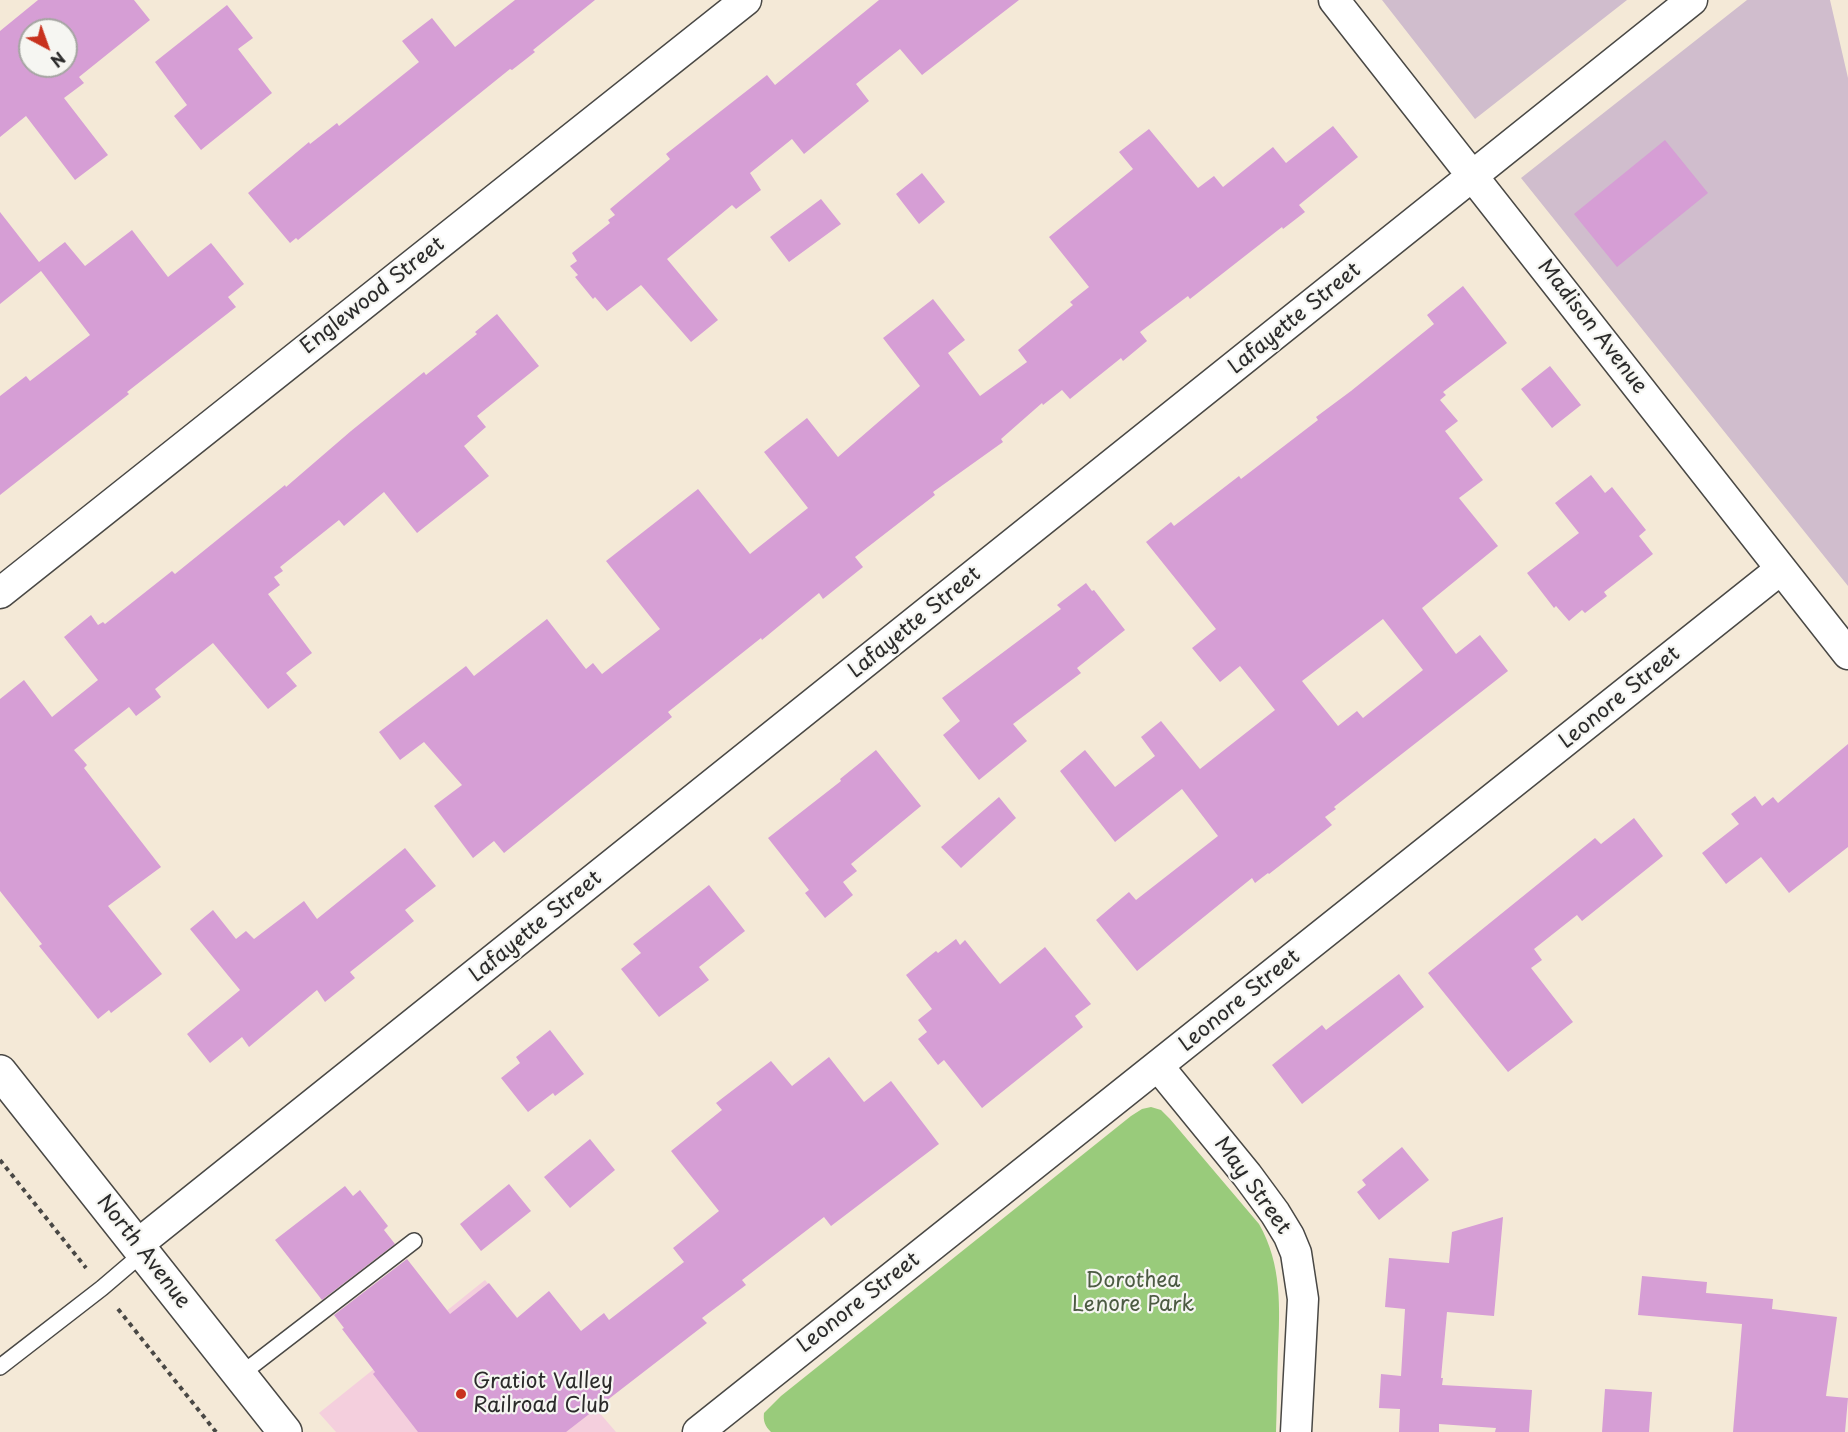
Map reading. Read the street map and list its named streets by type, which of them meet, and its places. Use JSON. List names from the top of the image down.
{
  "streets": {
    "main road": ["North Avenue"],
    "street": [
      "Englewood Street",
      "Lafayette Street",
      "Madison Avenue",
      "Leonore Street",
      "May Street"
    ]
  },
  "crossings": [
    ["Lafayette Street", "Madison Avenue"],
    ["Lafayette Street", "North Avenue"],
    ["Madison Avenue", "Leonore Street"],
    ["Leonore Street", "May Street"]
  ],
  "parks": ["Dorothea Lenore Park"],
  "places": ["Gratiot Valley Railroad Club"],
  "north": "bottom right"
}
